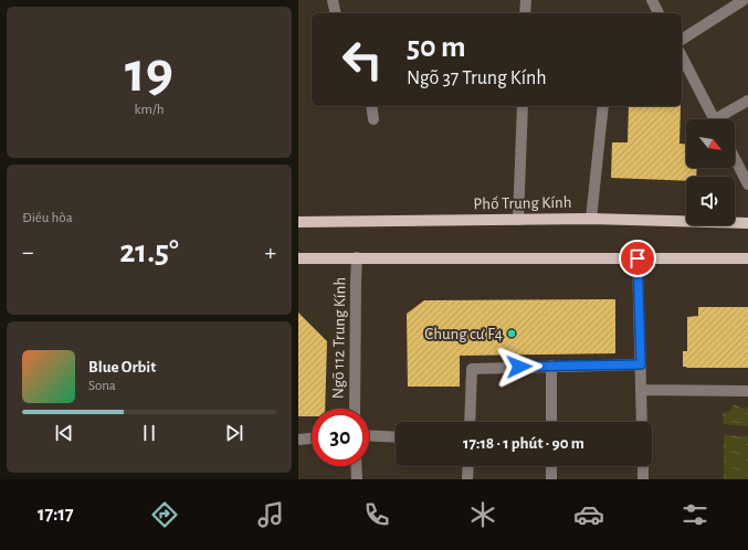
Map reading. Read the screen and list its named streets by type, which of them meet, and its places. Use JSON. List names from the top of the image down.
{
  "streets": {
    "main road": ["Phố Trung Kính"],
    "street": ["Ngõ 112 Trung Kính"]
  },
  "places": ["Chung cư F4"],
  "north": "bottom right",
  "page": {
    "tile": [
      ["19", "km/h"],
      "Điều hòa"
    ],
    "turn": ["50 m", "Ngõ 37 Trung Kính"],
    "heat": ["−", "21.5°", "+"],
    "song": ["Blue Orbit", "Sona"],
    "limit": "30",
    "trip": "17:18 · 1 phút · 90 m",
    "tabs": "17:17"
  }
}
